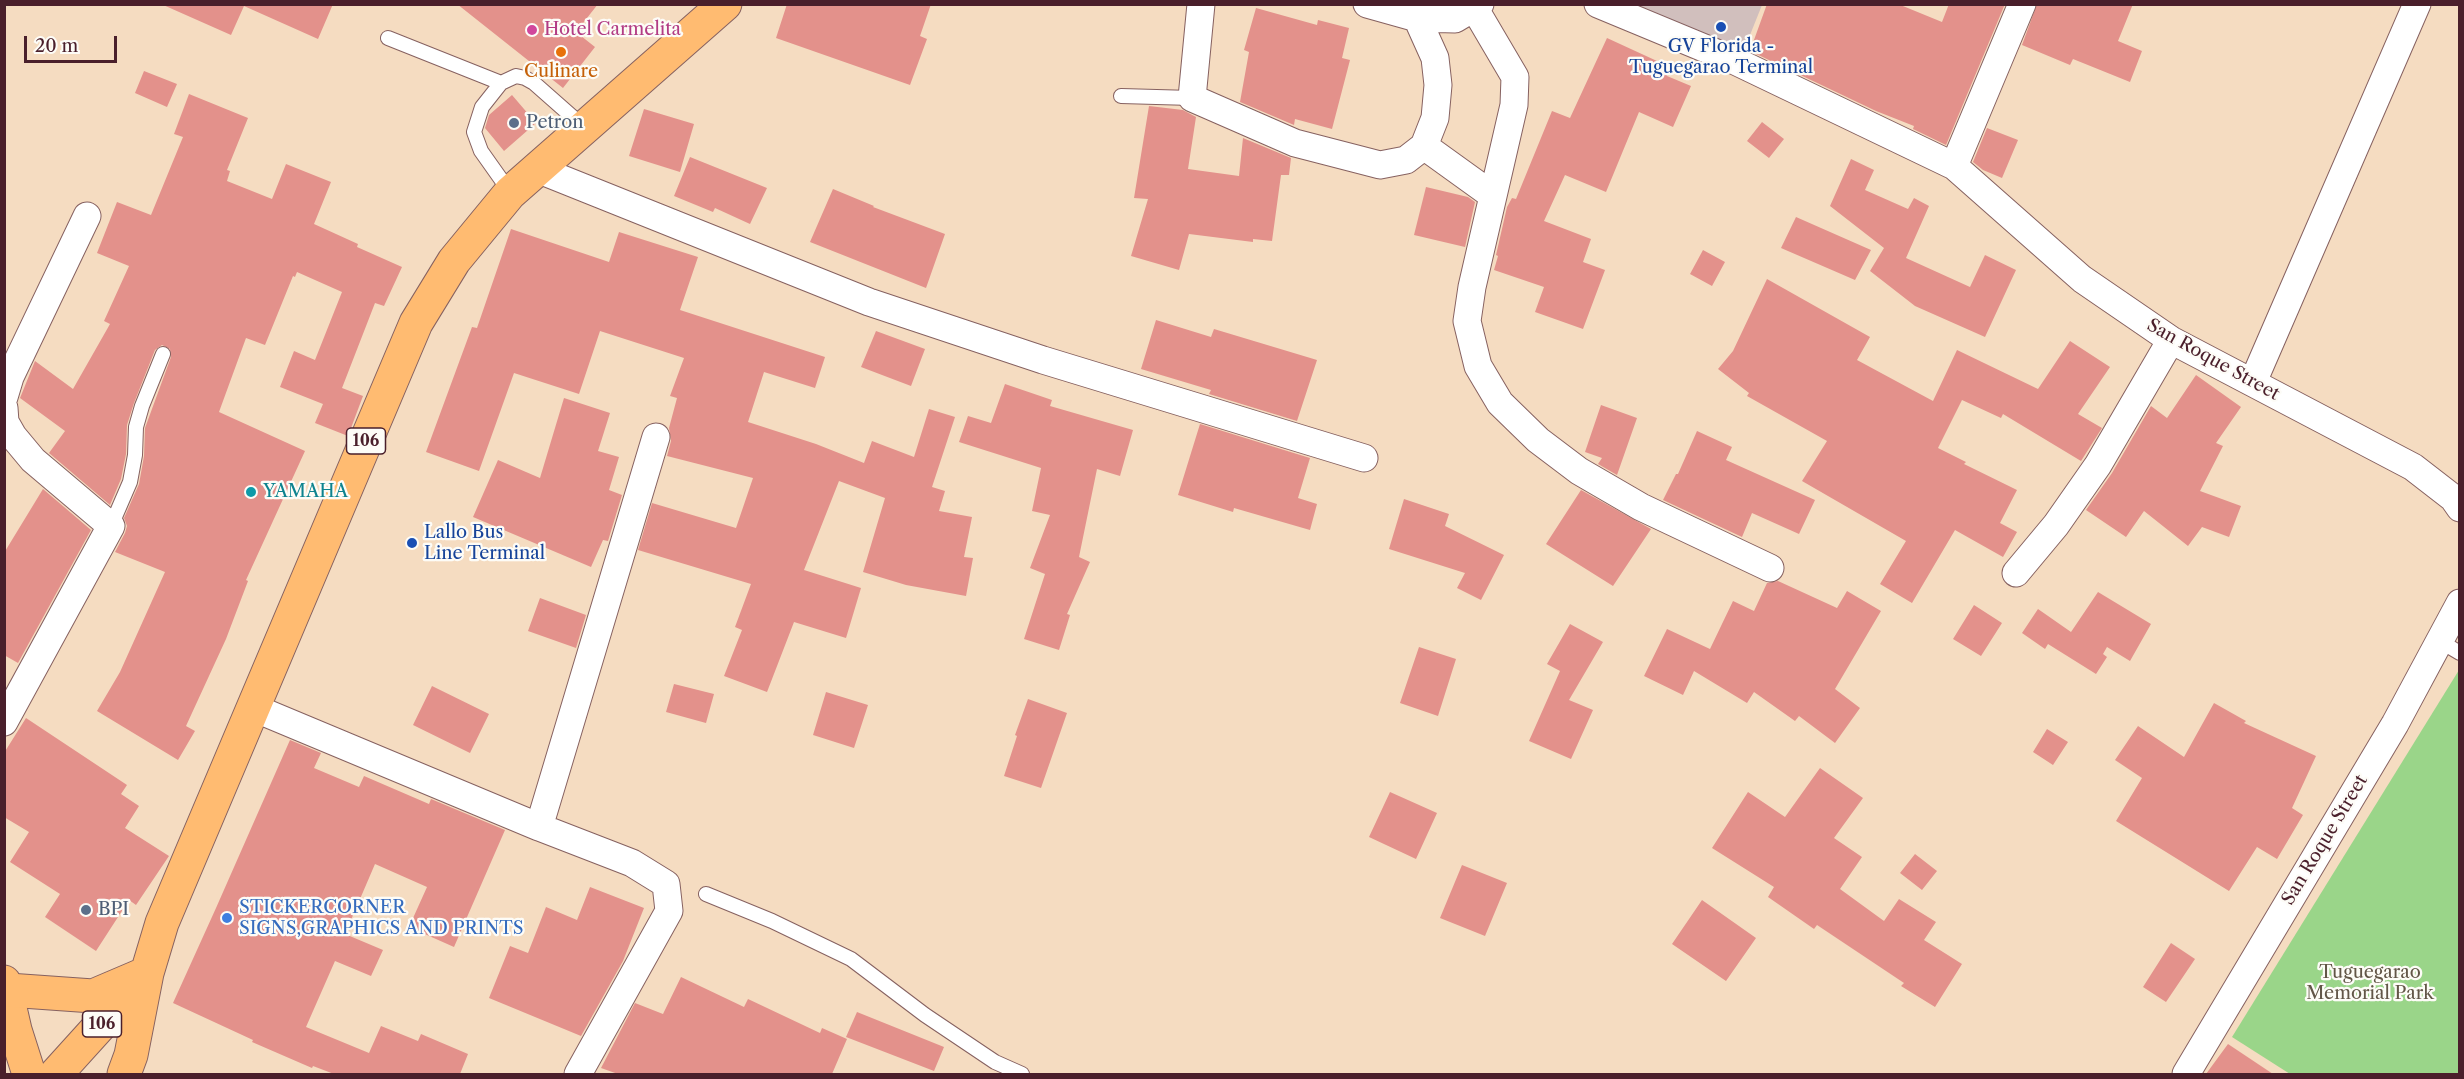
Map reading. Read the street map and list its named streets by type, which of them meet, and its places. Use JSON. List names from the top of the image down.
{
  "streets": {
    "main road": ["106"],
    "street": ["San Roque Street"]
  },
  "parks": ["Tuguegarao Memorial Park"],
  "places": [
    "GV Florida - Tuguegarao Terminal",
    "Hotel Carmelita",
    "Culinare",
    "Petron",
    "YAMAHA",
    "Lallo Bus Line Terminal",
    "BPI",
    "STICKERCORNER SIGNS,GRAPHICS AND PRINTS"
  ],
  "scale_bar": "20 m"
}
